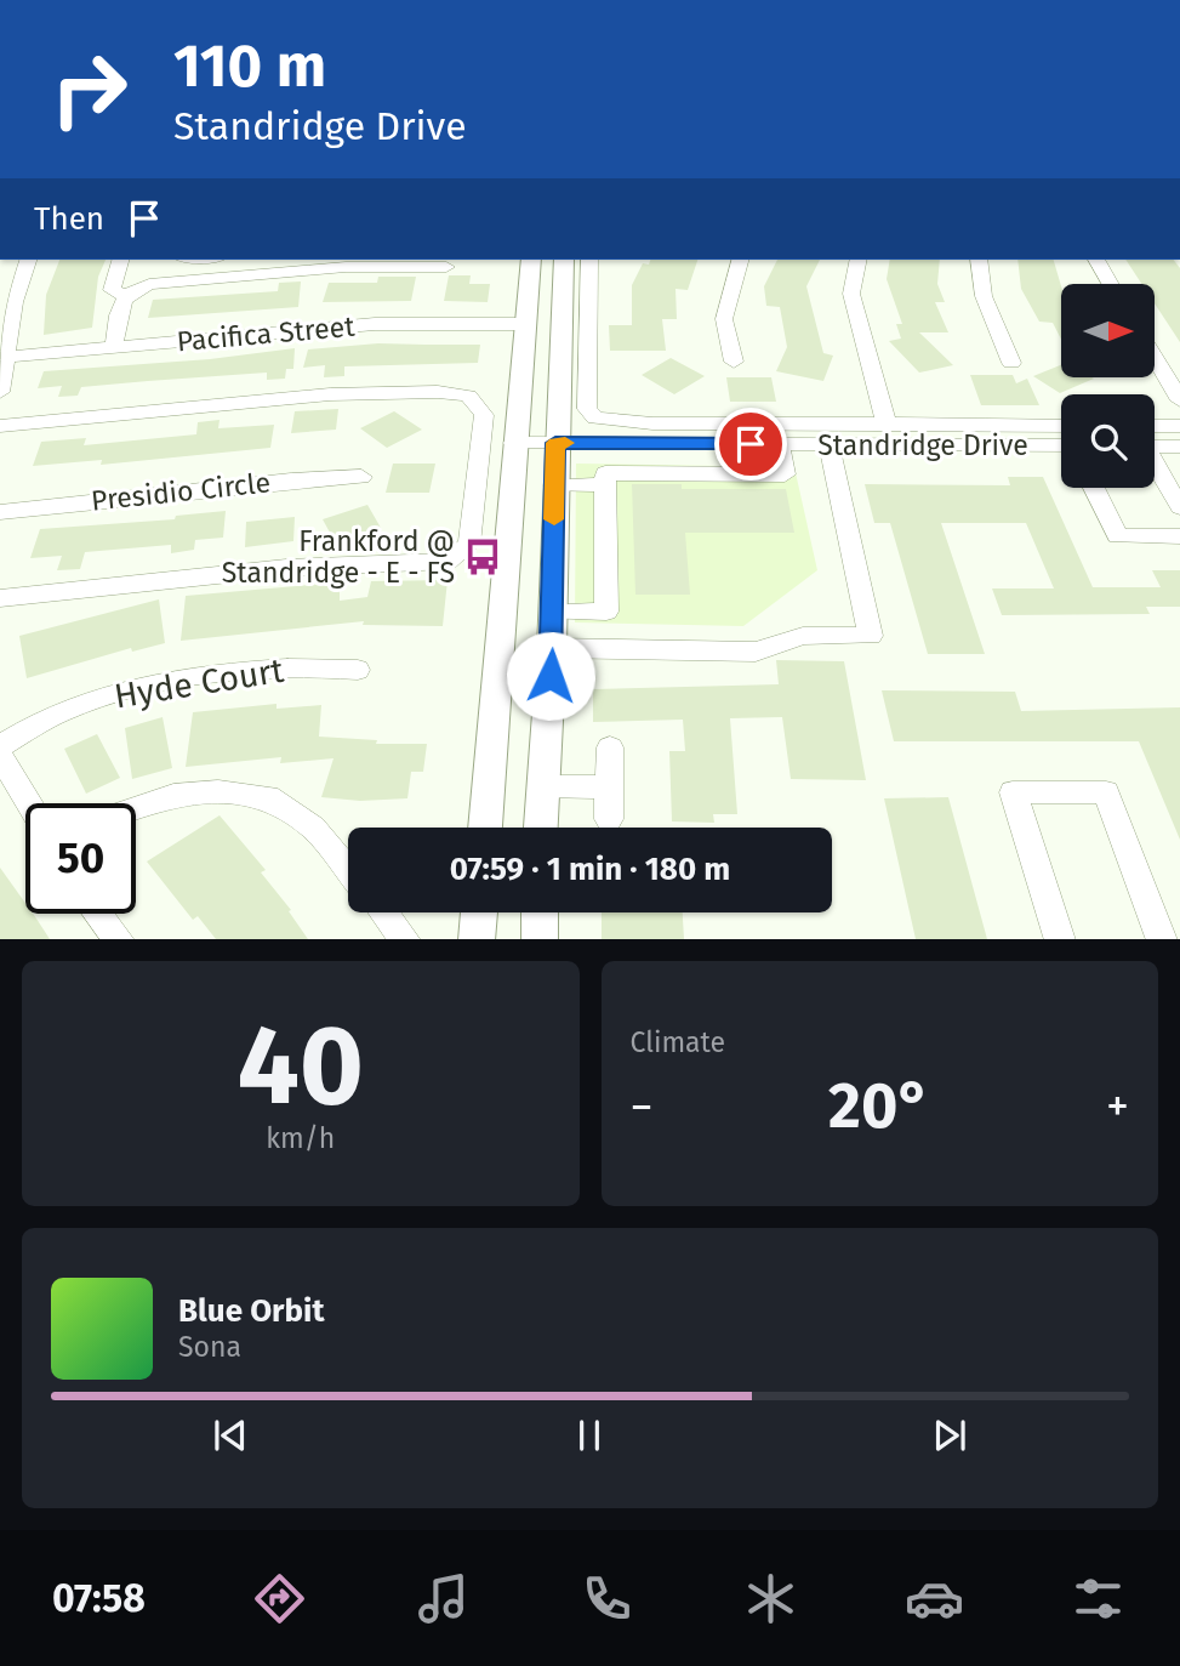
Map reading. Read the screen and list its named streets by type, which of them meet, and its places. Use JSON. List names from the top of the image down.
{
  "streets": {
    "street": [
      "Pacifica Street",
      "Standridge Drive",
      "Presidio Circle",
      "Hyde Court"
    ]
  },
  "places": {
    "bus stop": ["Frankford @ Standridge - E - FS"]
  },
  "north": "right",
  "page": {
    "turn": ["110 m", "Standridge Drive"],
    "then": "Then",
    "limit": "50",
    "trip": "07:59 · 1 min · 180 m",
    "tile": [
      ["40", "km/h"],
      "Climate"
    ],
    "heat": ["−", "20°", "+"],
    "song": ["Blue Orbit", "Sona"],
    "tabs": "07:58"
  }
}
